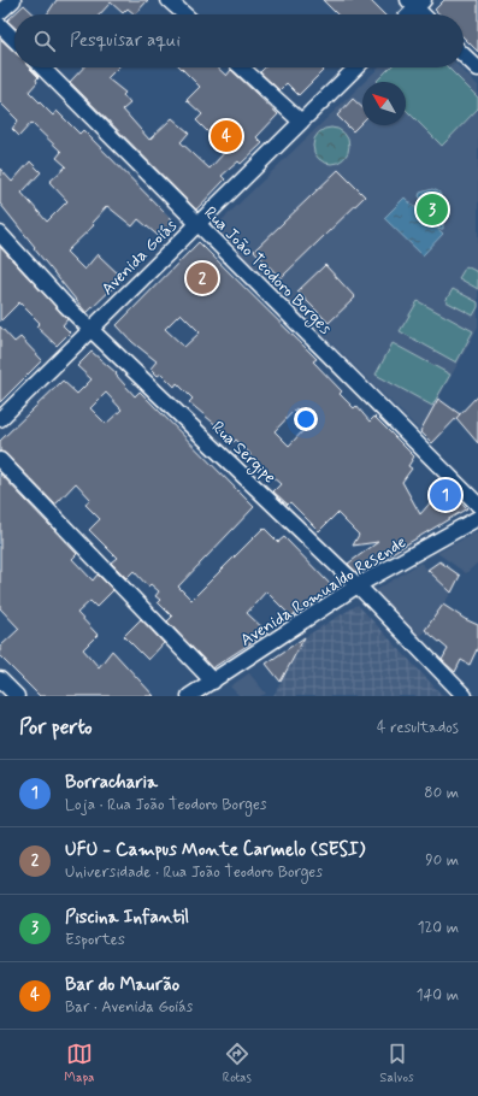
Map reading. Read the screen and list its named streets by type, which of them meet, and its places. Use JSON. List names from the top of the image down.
{
  "streets": {
    "street": [
      "Avenida Goiás",
      "Rua João Teodoro Borges",
      "Rua Sergipe",
      "Avenida Romualdo Resende"
    ]
  },
  "crossings": [
    ["Avenida Goiás", "Rua João Teodoro Borges"],
    ["Avenida Goiás", "Rua Sergipe"],
    ["Rua Sergipe", "Avenida Romualdo Resende"]
  ],
  "north": "top left",
  "page": {
    "search": "Pesquisar aqui",
    "pins": [
      "4",
      "3",
      "2",
      "1"
    ],
    "heading": ["Por perto", "4 resultados"],
    "list": [
      {
        "mark": "1",
        "name": "Borracharia",
        "note": "Loja · Rua João Teodoro Borges",
        "value": "80 m"
      },
      {
        "mark": "2",
        "name": "UFU - Campus Monte Carmelo (SESI)",
        "note": "Universidade · Rua João Teodoro Borges",
        "value": "90 m"
      },
      {
        "mark": "3",
        "name": "Piscina Infantil",
        "note": "Esportes",
        "value": "120 m"
      },
      {
        "mark": "4",
        "name": "Bar do Maurão",
        "note": "Bar · Avenida Goiás",
        "value": "140 m"
      }
    ],
    "nav": ["Mapa", "Rotas", "Salvos"]
  }
}
